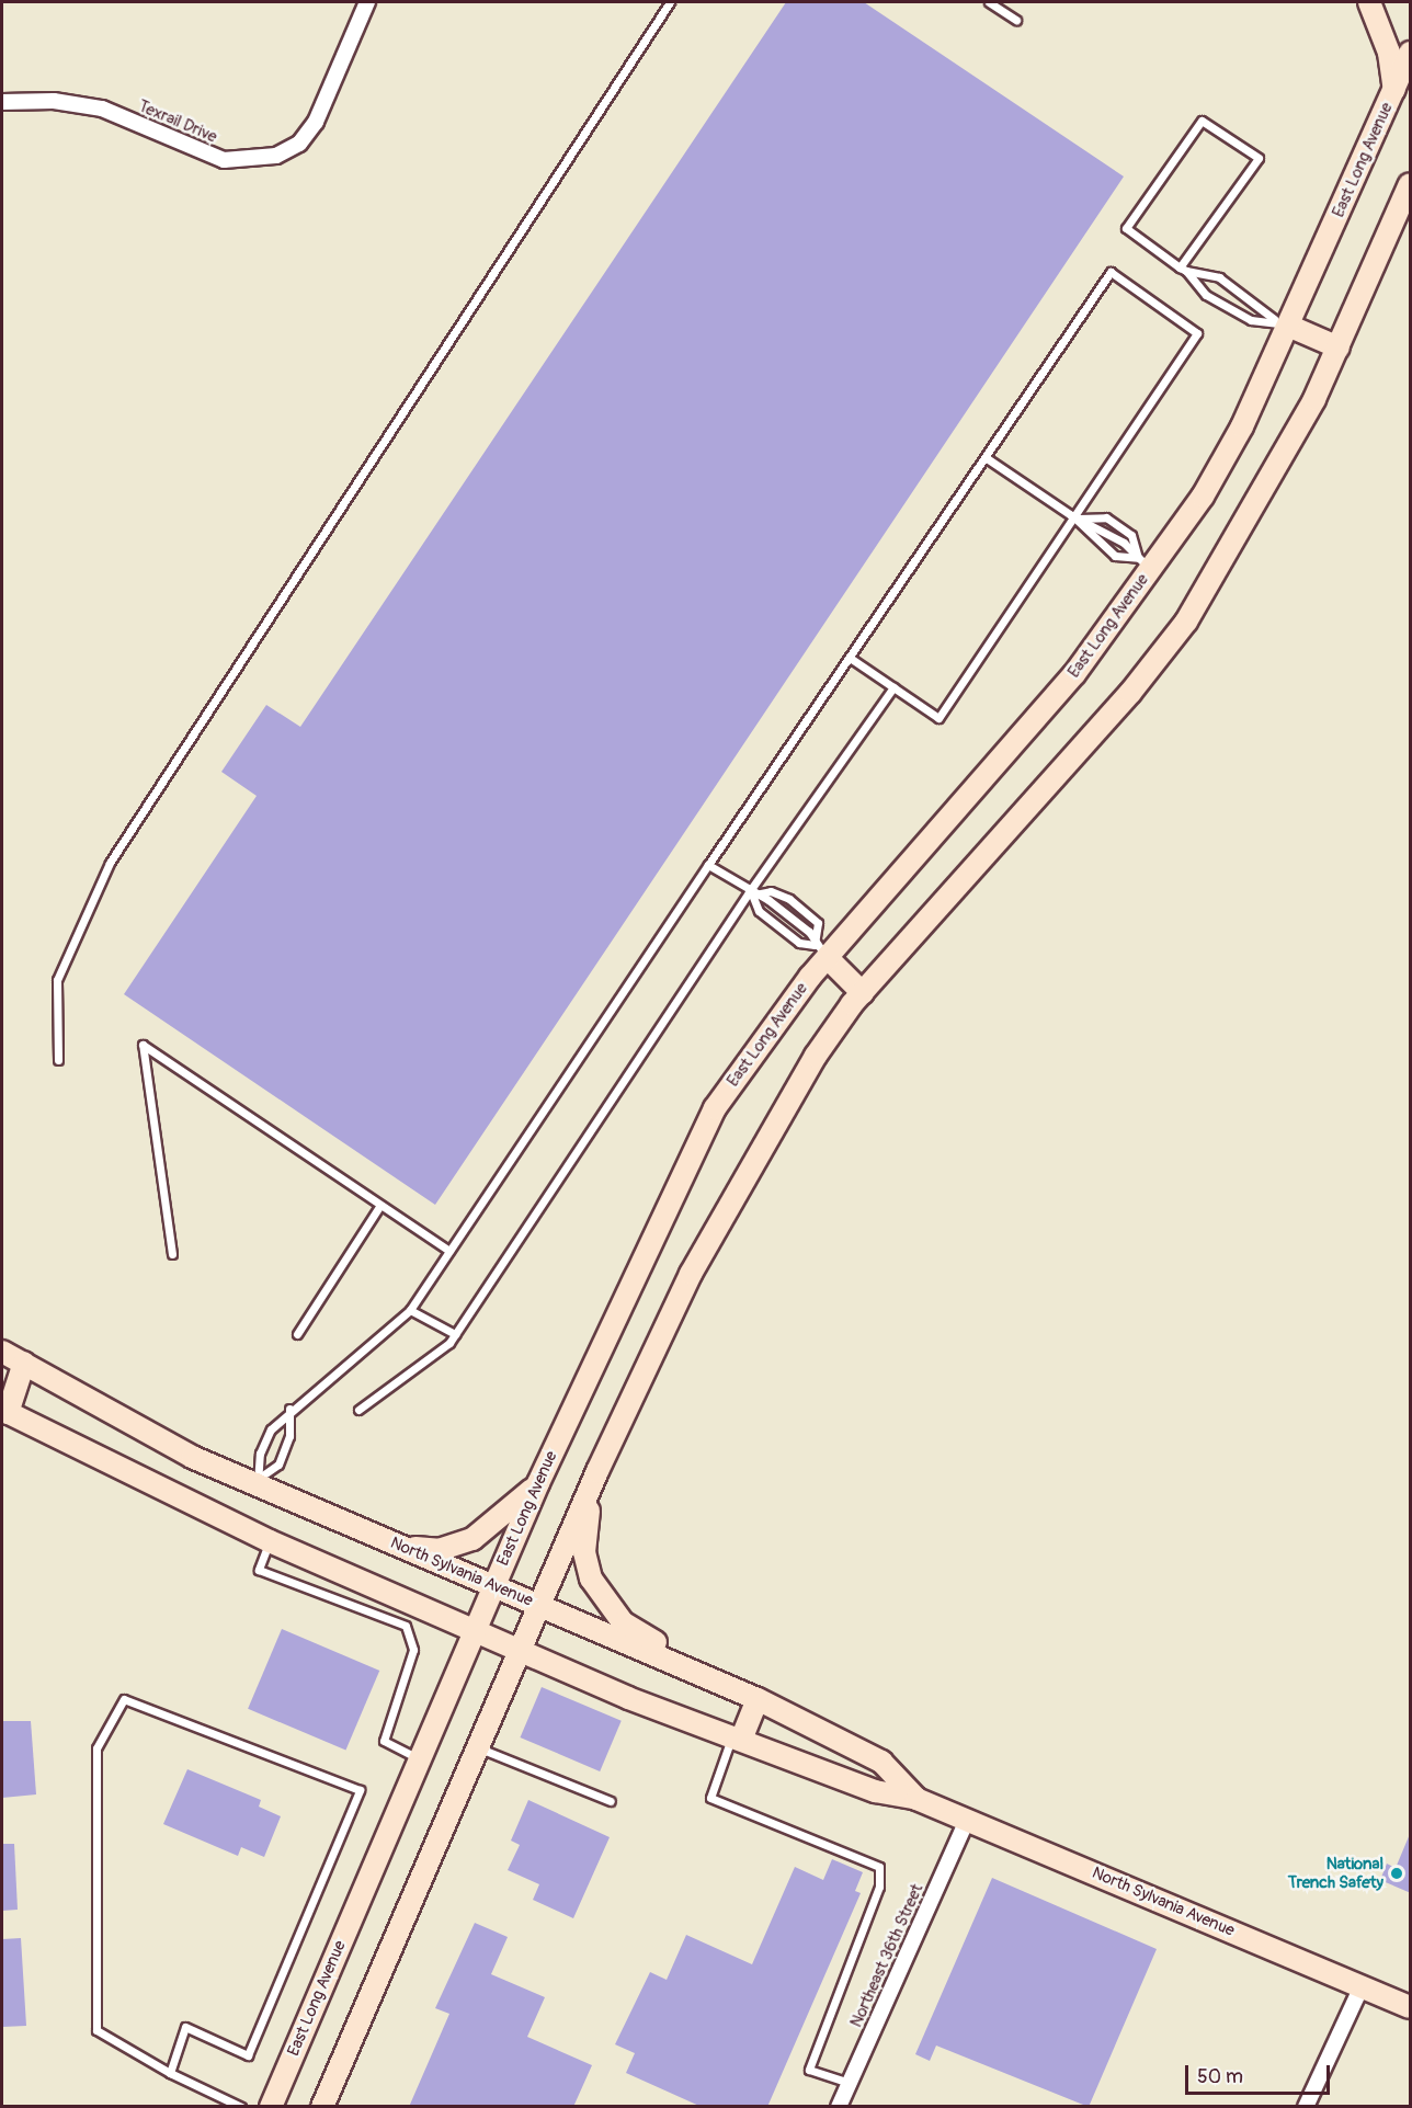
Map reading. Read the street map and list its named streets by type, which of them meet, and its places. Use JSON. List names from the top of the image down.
{
  "streets": {
    "main road": ["East Long Avenue", "North Sylvania Avenue"],
    "street": ["Texrail Drive", "Northeast 36th Street"]
  },
  "crossings": [
    ["East Long Avenue", "North Sylvania Avenue"],
    ["North Sylvania Avenue", "Northeast 36th Street"]
  ],
  "places": ["National Trench Safety"],
  "scale_bar": "50 m"
}
